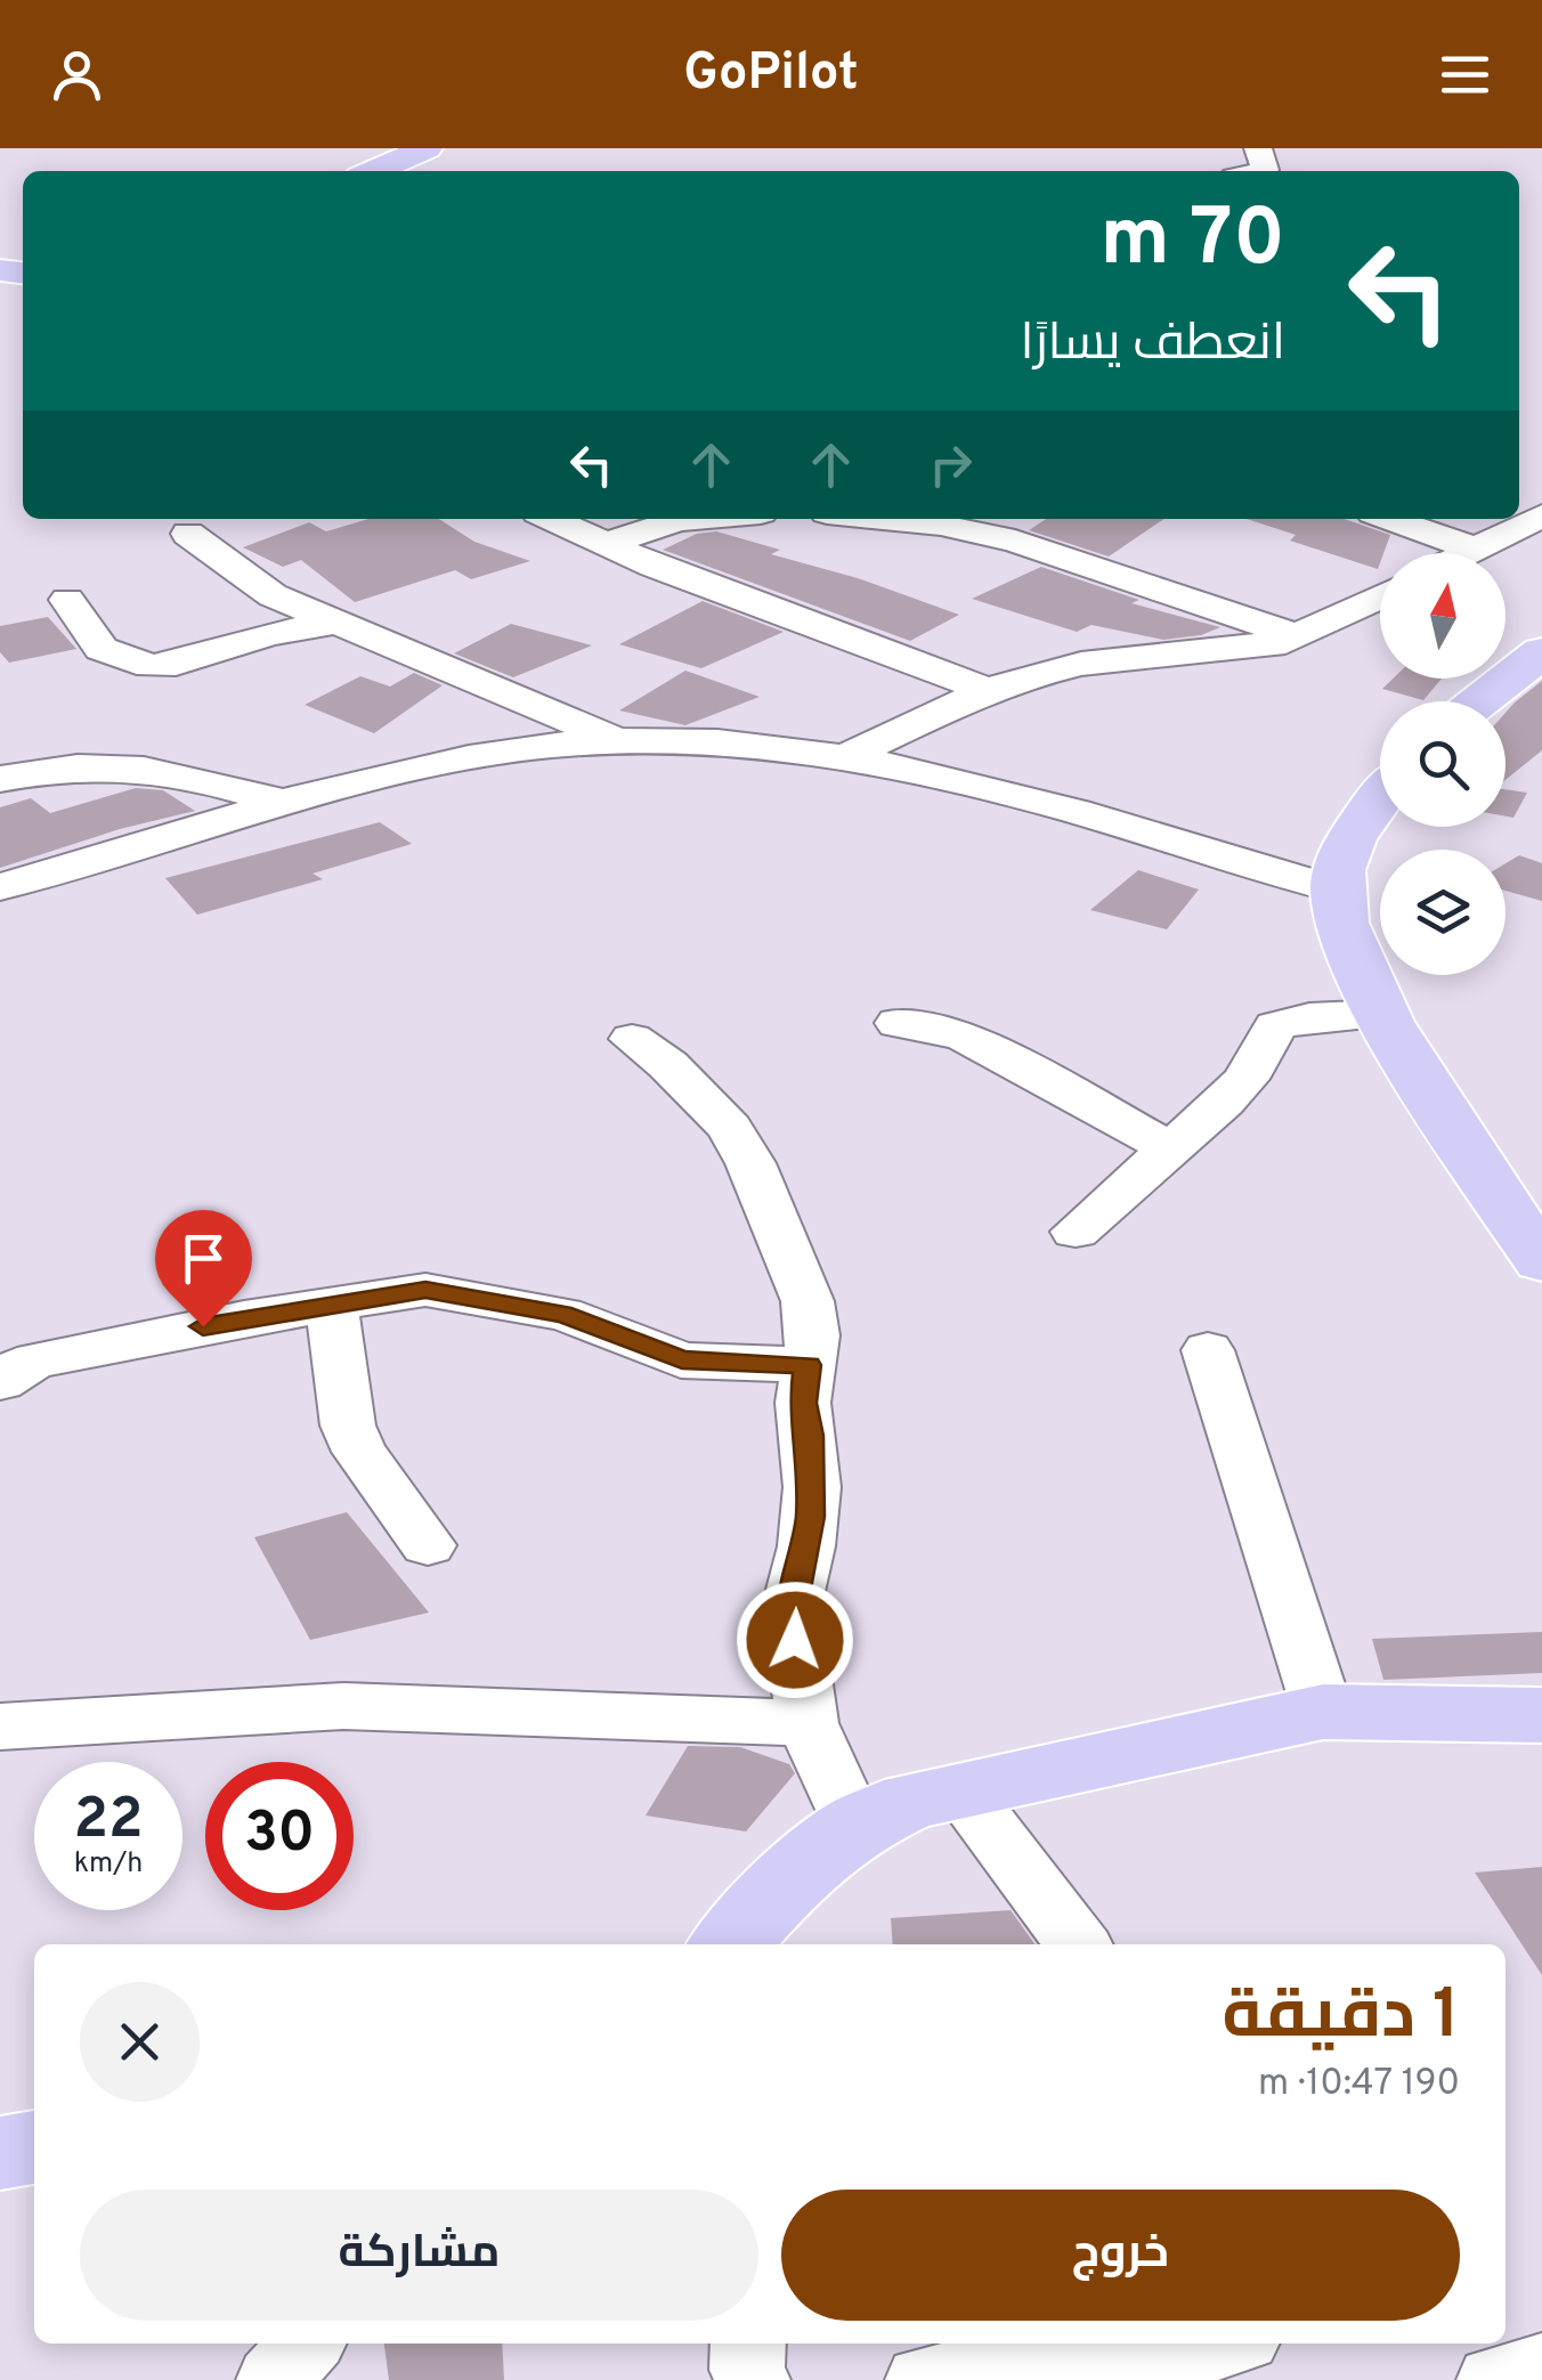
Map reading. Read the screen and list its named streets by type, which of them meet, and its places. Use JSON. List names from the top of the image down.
{
  "north": "top",
  "page": {
    "header": "GoPilot",
    "turn": ["70 m", "انعطف يسارًا"],
    "speed": "22 km/h",
    "limit": "30",
    "heading": ["1 دقيقة", "190 m · 10:47"],
    "buttons": ["خروج", "مشاركة"]
  }
}
